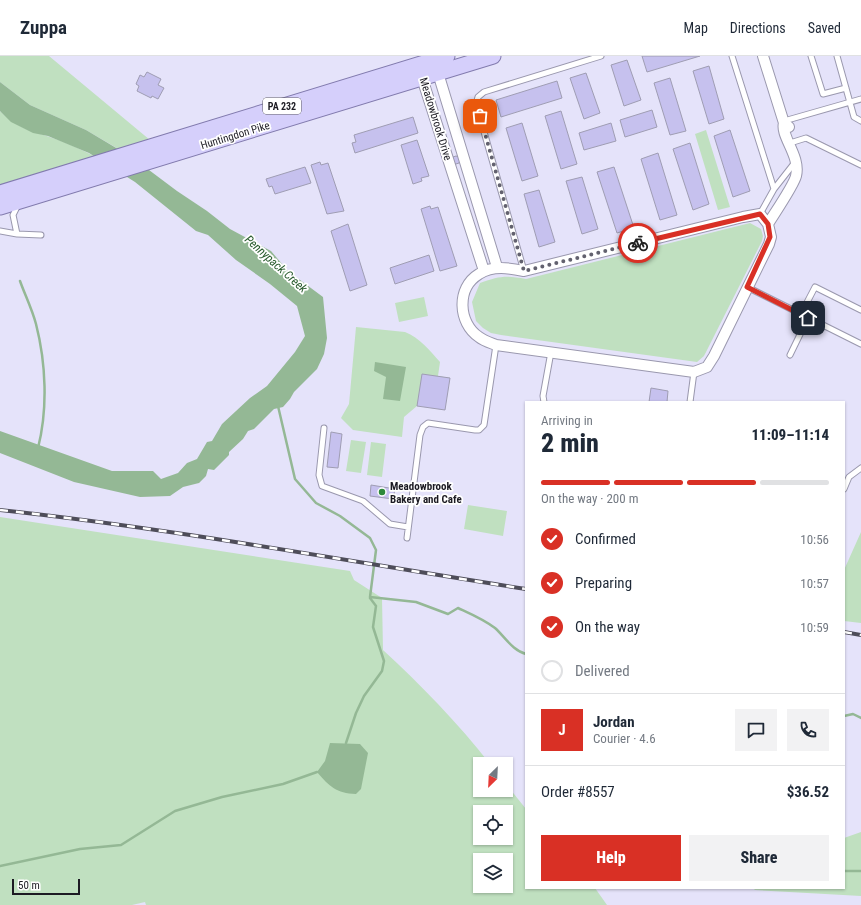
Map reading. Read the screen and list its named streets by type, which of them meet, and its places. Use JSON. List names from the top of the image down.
{
  "streets": {
    "main road": ["PA 232", "Huntingdon Pike"],
    "street": ["Meadowbrook Drive"]
  },
  "crossings": [
    ["Meadowbrook Drive", "Huntingdon Pike"]
  ],
  "water": ["Pennypack Creek"],
  "places": ["Meadowbrook Bakery and Cafe"],
  "scale_bar": "50 m",
  "north": "bottom left",
  "page": {
    "header": "Zuppa",
    "nav": ["Map", "Directions", "Saved"],
    "heading": ["2 min", "Arriving in", "11:09–11:14"],
    "panel": [
      "Jordan",
      "Courier · 4.6",
      "Order #8557",
      "$36.52"
    ],
    "bar": "On the way · 200 m",
    "list": [
      ["Confirmed", "10:56"],
      ["Preparing", "10:57"],
      ["On the way", "10:59"],
      "Delivered"
    ],
    "round": "J",
    "buttons": ["Help", "Share"],
    "scale": "50 m"
  }
}
